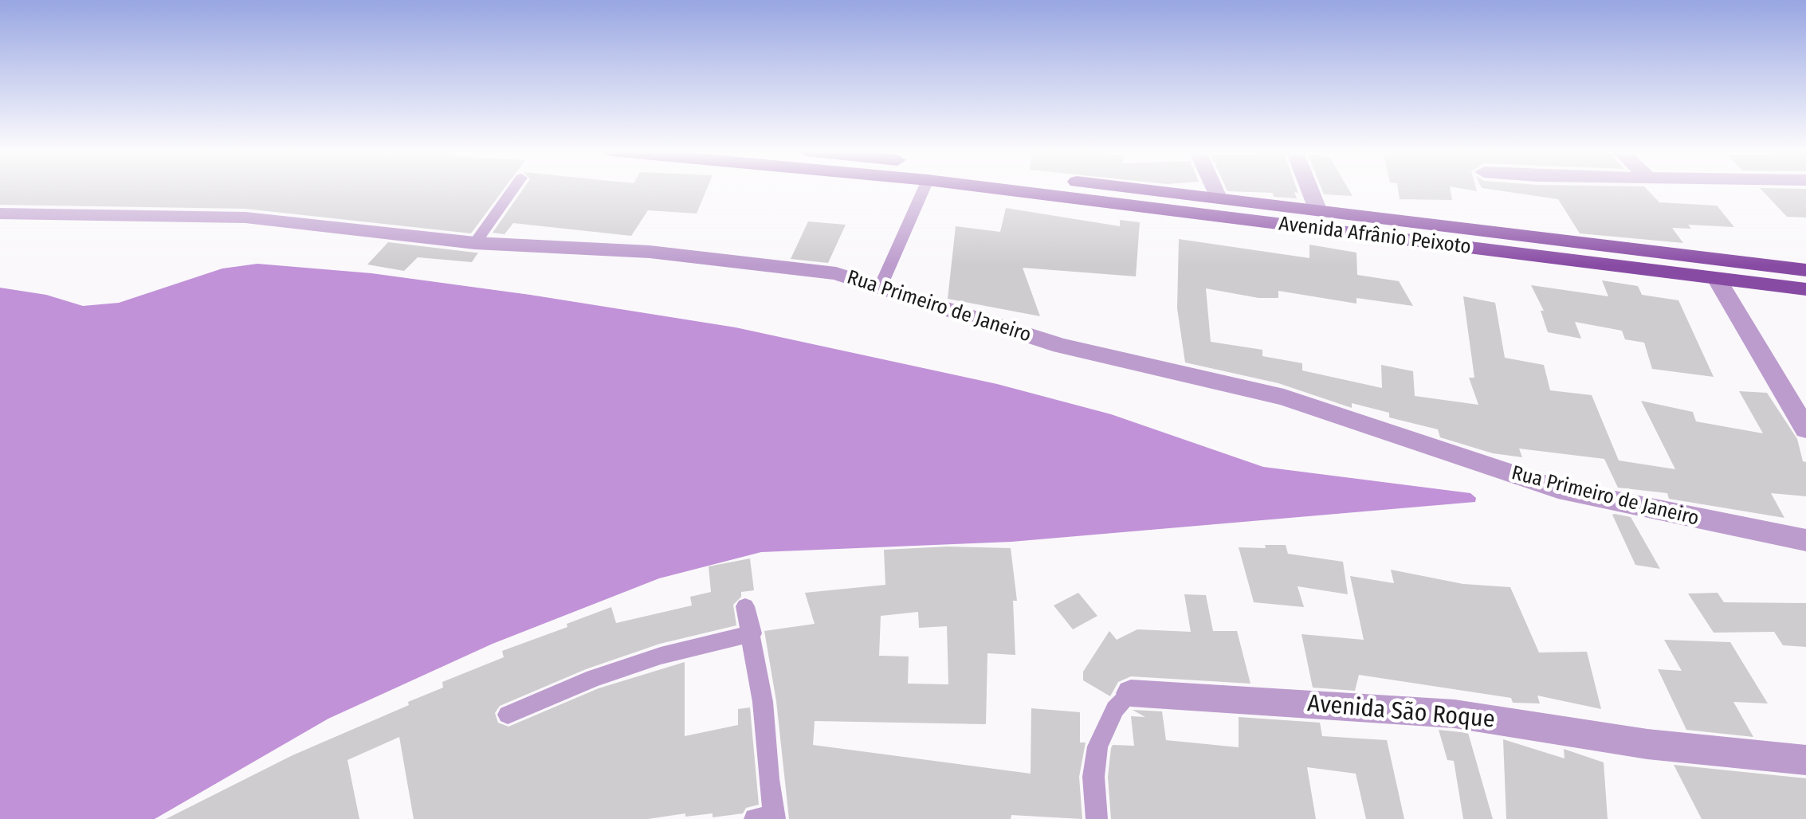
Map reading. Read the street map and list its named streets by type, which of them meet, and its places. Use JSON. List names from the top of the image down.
{
  "streets": {
    "main road": ["Avenida Afrânio Peixoto"],
    "street": ["Rua Primeiro de Janeiro", "Avenida São Roque"]
  }
}
